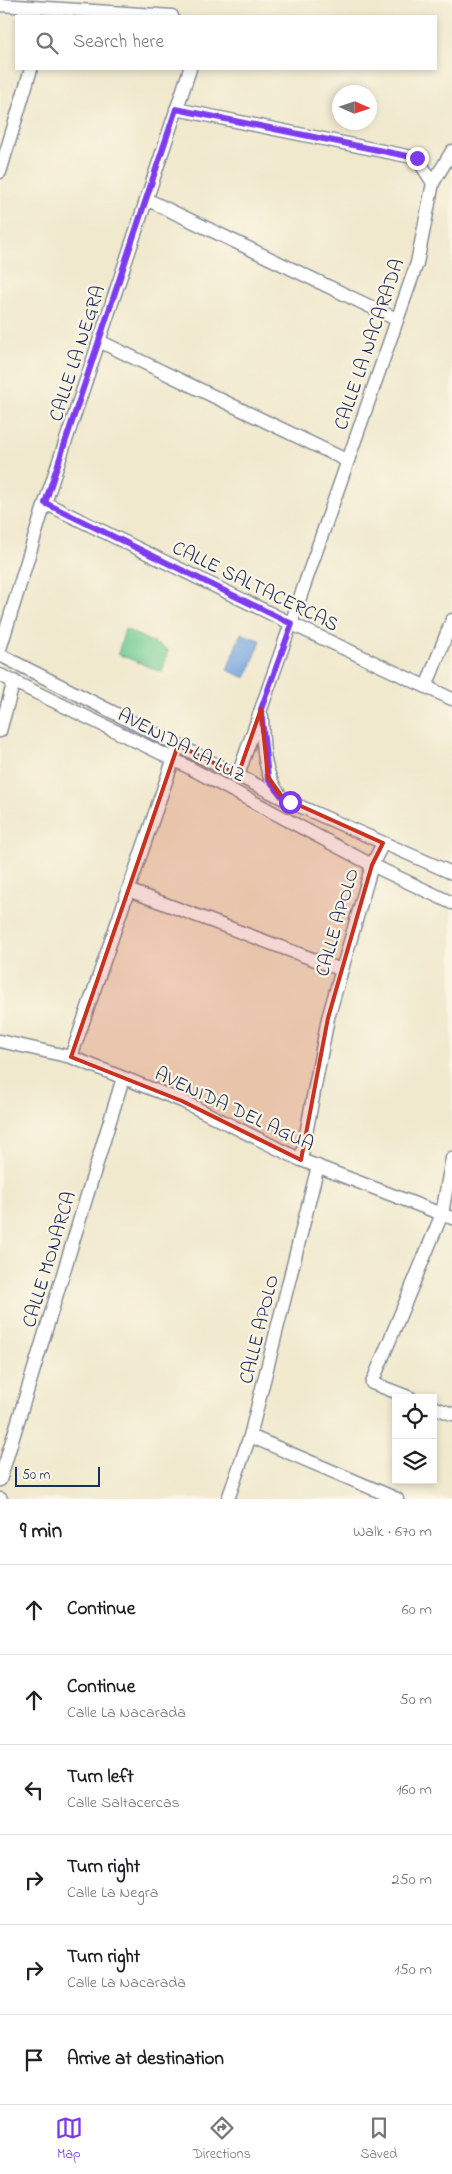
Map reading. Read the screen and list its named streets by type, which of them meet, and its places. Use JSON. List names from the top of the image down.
{
  "streets": {
    "street": [
      "CALLE LA NACARADA",
      "CALLE LA NEGRA",
      "CALLE SALTACERCAS",
      "AVENIDA LA LUZ",
      "CALLE APOLO",
      "AVENIDA DEL AGUA",
      "CALLE MONARCA"
    ]
  },
  "crossings": [
    ["CALLE LA NACARADA", "CALLE SALTACERCAS"],
    ["CALLE LA NACARADA", "AVENIDA LA LUZ"],
    ["CALLE LA NEGRA", "CALLE SALTACERCAS"],
    ["AVENIDA LA LUZ", "CALLE APOLO"],
    ["CALLE APOLO", "AVENIDA DEL AGUA"],
    ["AVENIDA DEL AGUA", "CALLE MONARCA"]
  ],
  "scale_bar": "50 m",
  "north": "right",
  "page": {
    "search": "Search here",
    "scale": "50 m",
    "heading": ["9 min", "Walk · 670 m"],
    "list": [
      ["Continue", "60 m"],
      ["Continue", "Calle La Nacarada", "50 m"],
      ["Turn left", "Calle Saltacercas", "160 m"],
      ["Turn right", "Calle La Negra", "250 m"],
      ["Turn right", "Calle La Nacarada", "150 m"],
      "Arrive at destination"
    ],
    "nav": ["Map", "Directions", "Saved"]
  }
}
